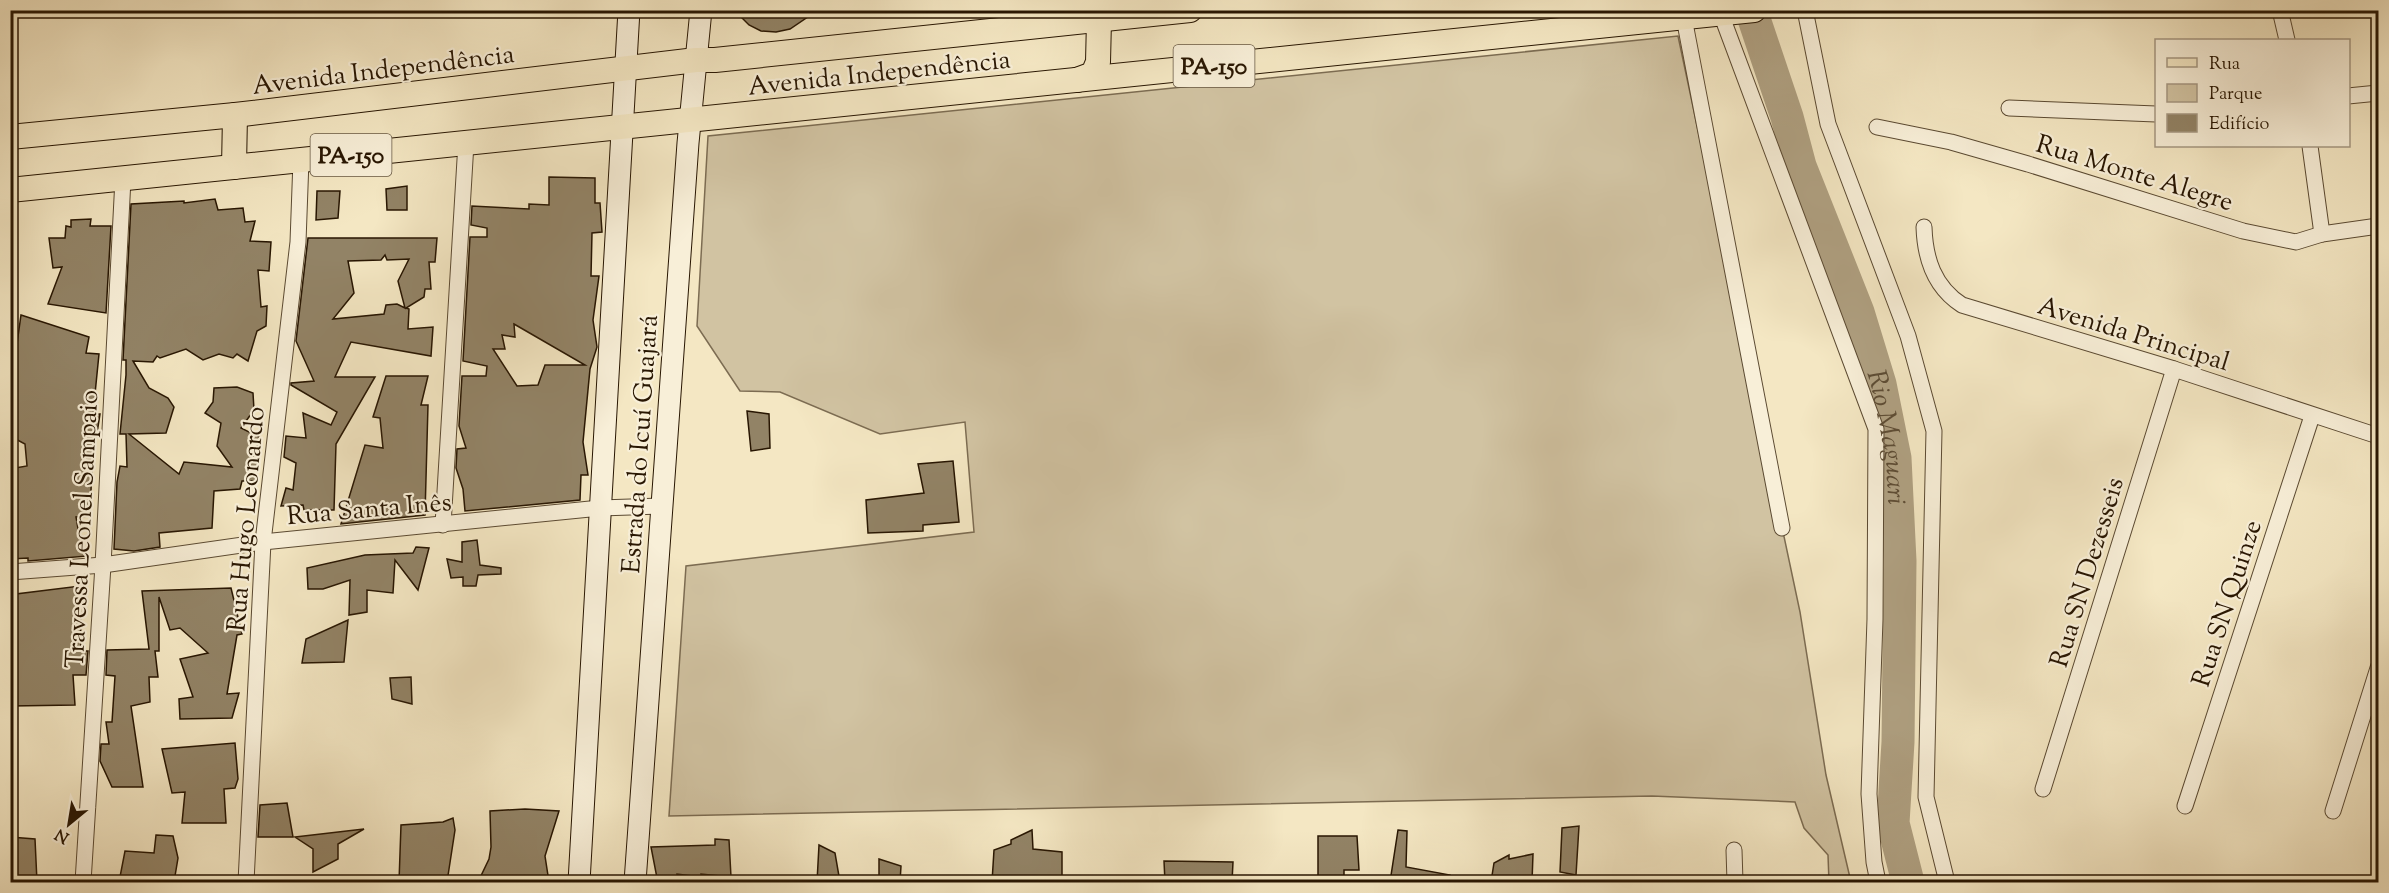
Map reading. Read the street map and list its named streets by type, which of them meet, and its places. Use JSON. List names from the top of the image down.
{
  "streets": {
    "main road": ["PA-150", "Avenida Independência", "Estrada do Icuí Guajará"],
    "street": [
      "Rua Monte Alegre",
      "Avenida Principal",
      "Rua Santa Inês",
      "Rua Hugo Leonardo",
      "Travessa Leonel Sampaio",
      "Rua SN Dezesseis",
      "Rua SN Quinze"
    ]
  },
  "crossings": [
    ["Avenida Independência", "Estrada do Icuí Guajará"],
    ["Avenida Independência", "Rua Hugo Leonardo"],
    ["Avenida Independência", "Travessa Leonel Sampaio"],
    ["Avenida Principal", "Rua SN Dezesseis"],
    ["Avenida Principal", "Rua SN Quinze"],
    ["Estrada do Icuí Guajará", "Rua Santa Inês"],
    ["Rua Santa Inês", "Rua Hugo Leonardo"],
    ["Rua Santa Inês", "Travessa Leonel Sampaio"]
  ],
  "water": ["Rio Maguari"],
  "legend": ["Rua", "Parque", "Edifício"],
  "north": "bottom left"
}
